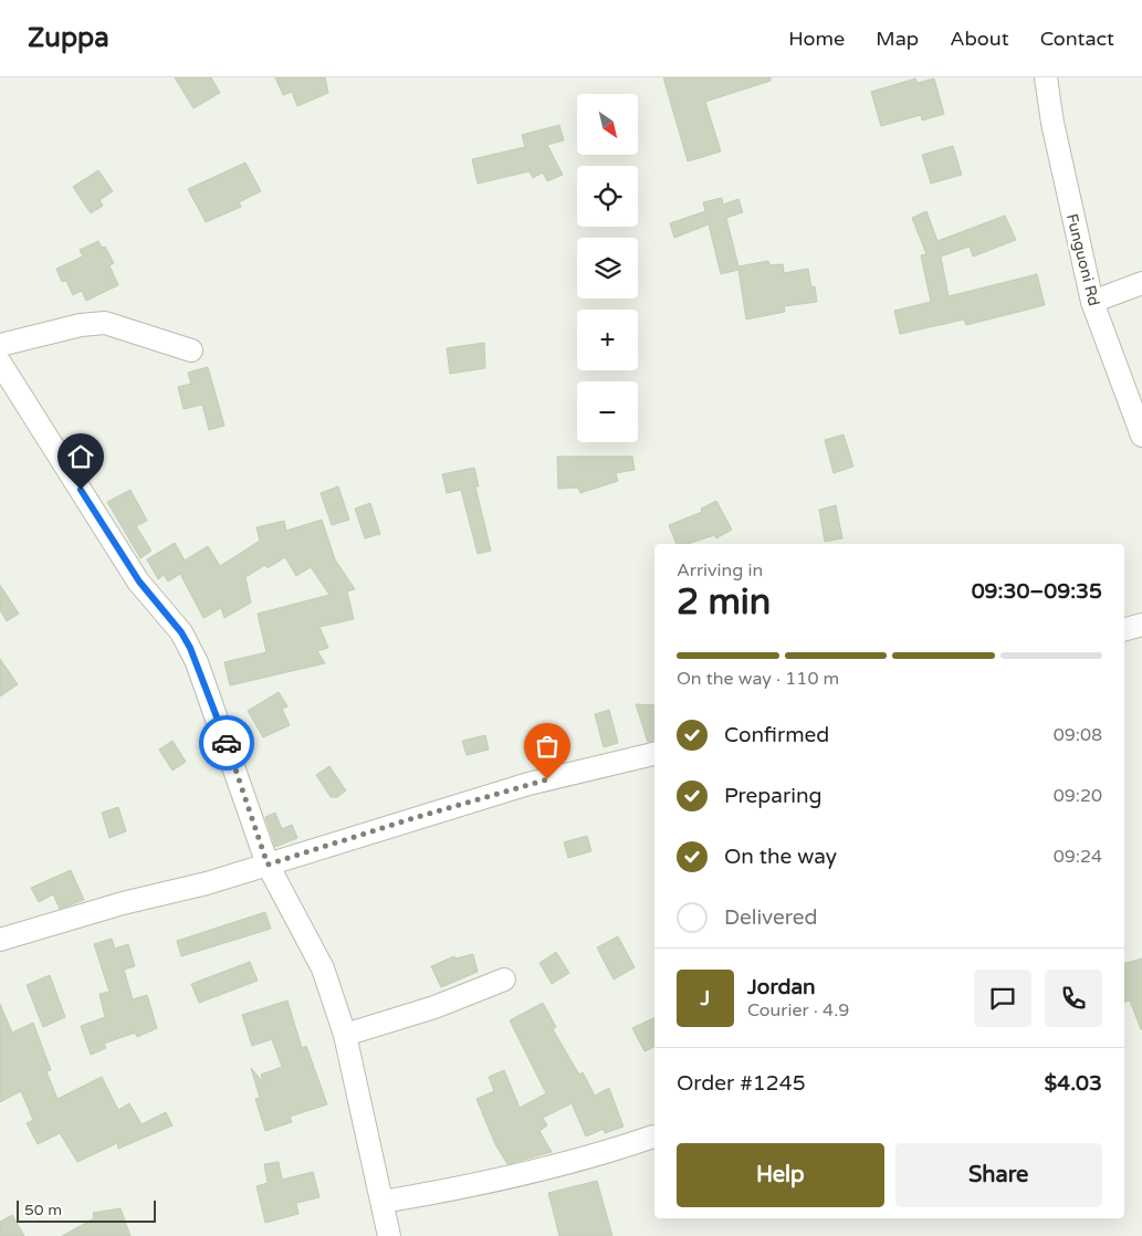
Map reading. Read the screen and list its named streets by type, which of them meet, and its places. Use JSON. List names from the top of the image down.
{
  "streets": {
    "street": ["Funguoni Rd"]
  },
  "scale_bar": "50 m",
  "north": "bottom right",
  "page": {
    "header": "Zuppa",
    "nav": [
      "Home",
      "Map",
      "About",
      "Contact"
    ],
    "map_buttons": ["+", "−"],
    "heading": ["2 min", "Arriving in", "09:30–09:35"],
    "panel": [
      "Jordan",
      "Courier · 4.9",
      "Order #1245",
      "$4.03"
    ],
    "bar": "On the way · 110 m",
    "list": [
      ["Confirmed", "09:08"],
      ["Preparing", "09:20"],
      ["On the way", "09:24"],
      "Delivered"
    ],
    "round": "J",
    "buttons": ["Help", "Share"],
    "scale": "50 m"
  }
}
